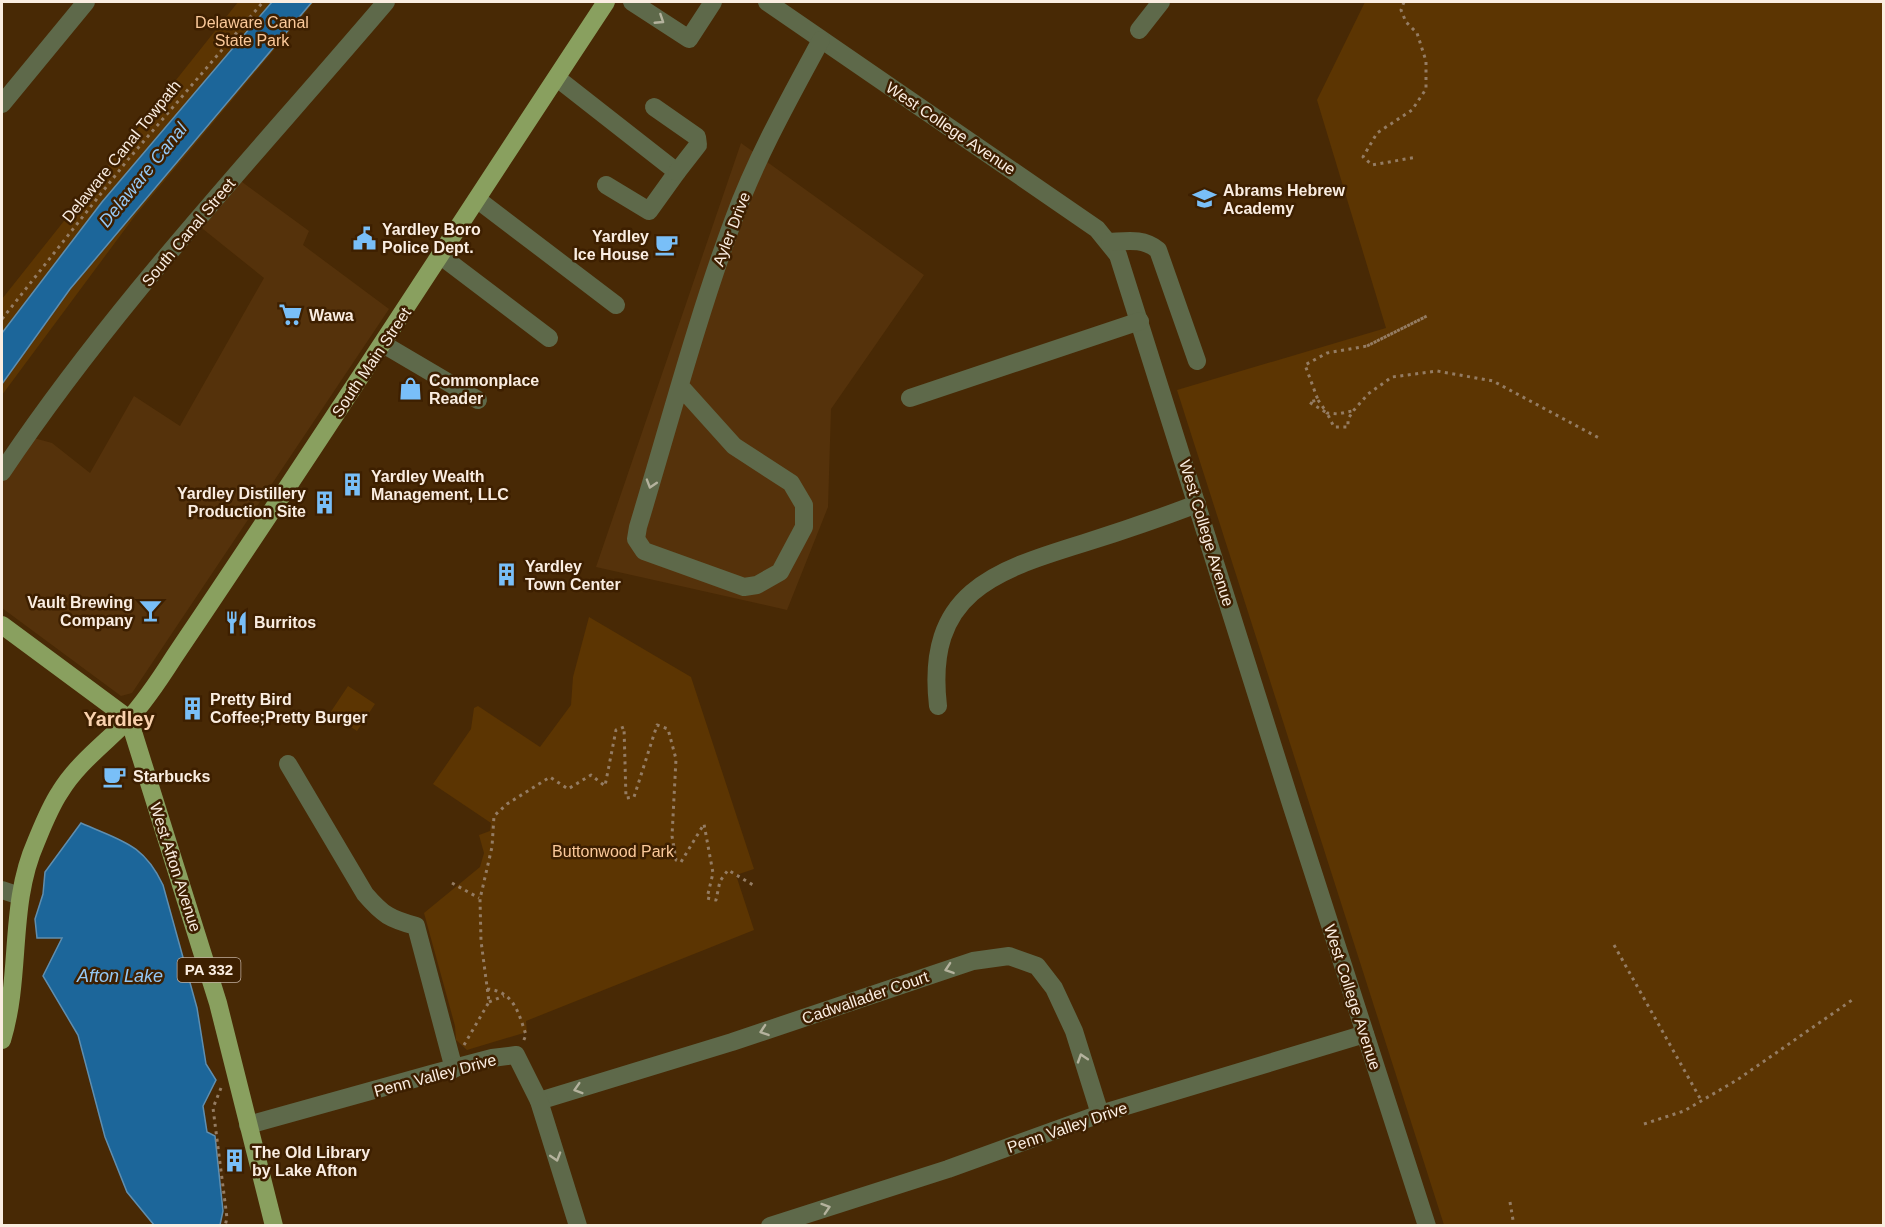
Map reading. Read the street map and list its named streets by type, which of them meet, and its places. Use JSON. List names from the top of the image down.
{
  "streets": {
    "main road": ["South Main Street", "West Afton Avenue", "PA 332"],
    "street": [
      "West College Avenue",
      "Ayler Drive",
      "South Canal Street",
      "Cadwallader Court",
      "Penn Valley Drive"
    ],
    "path": ["Delaware Canal Towpath"]
  },
  "crossings": [
    ["West College Avenue", "Ayler Drive"],
    ["West College Avenue", "Penn Valley Drive"],
    ["South Main Street", "West Afton Avenue"],
    ["West Afton Avenue", "Penn Valley Drive"],
    ["Cadwallader Court", "Penn Valley Drive"]
  ],
  "one_way": ["Cadwallader Court"],
  "districts": ["Yardley"],
  "water": ["Delaware Canal", "Afton Lake"],
  "parks": ["Delaware Canal State Park", "Buttonwood Park"],
  "places": {
    "school or university": ["Abrams Hebrew Academy"],
    "public building": ["Yardley Boro Police Dept."],
    "cafe": ["Yardley Ice House", "Starbucks"],
    "supermarket": ["Wawa"],
    "shop": ["Commonplace Reader"],
    "building": [
      "Yardley Wealth Management, LLC",
      "Yardley Distillery Production Site",
      "Yardley Town Center",
      "Pretty Bird Coffee;Pretty Burger",
      "The Old Library by Lake Afton"
    ],
    "bar": ["Vault Brewing Company"],
    "restaurant": ["Burritos"]
  }
}
